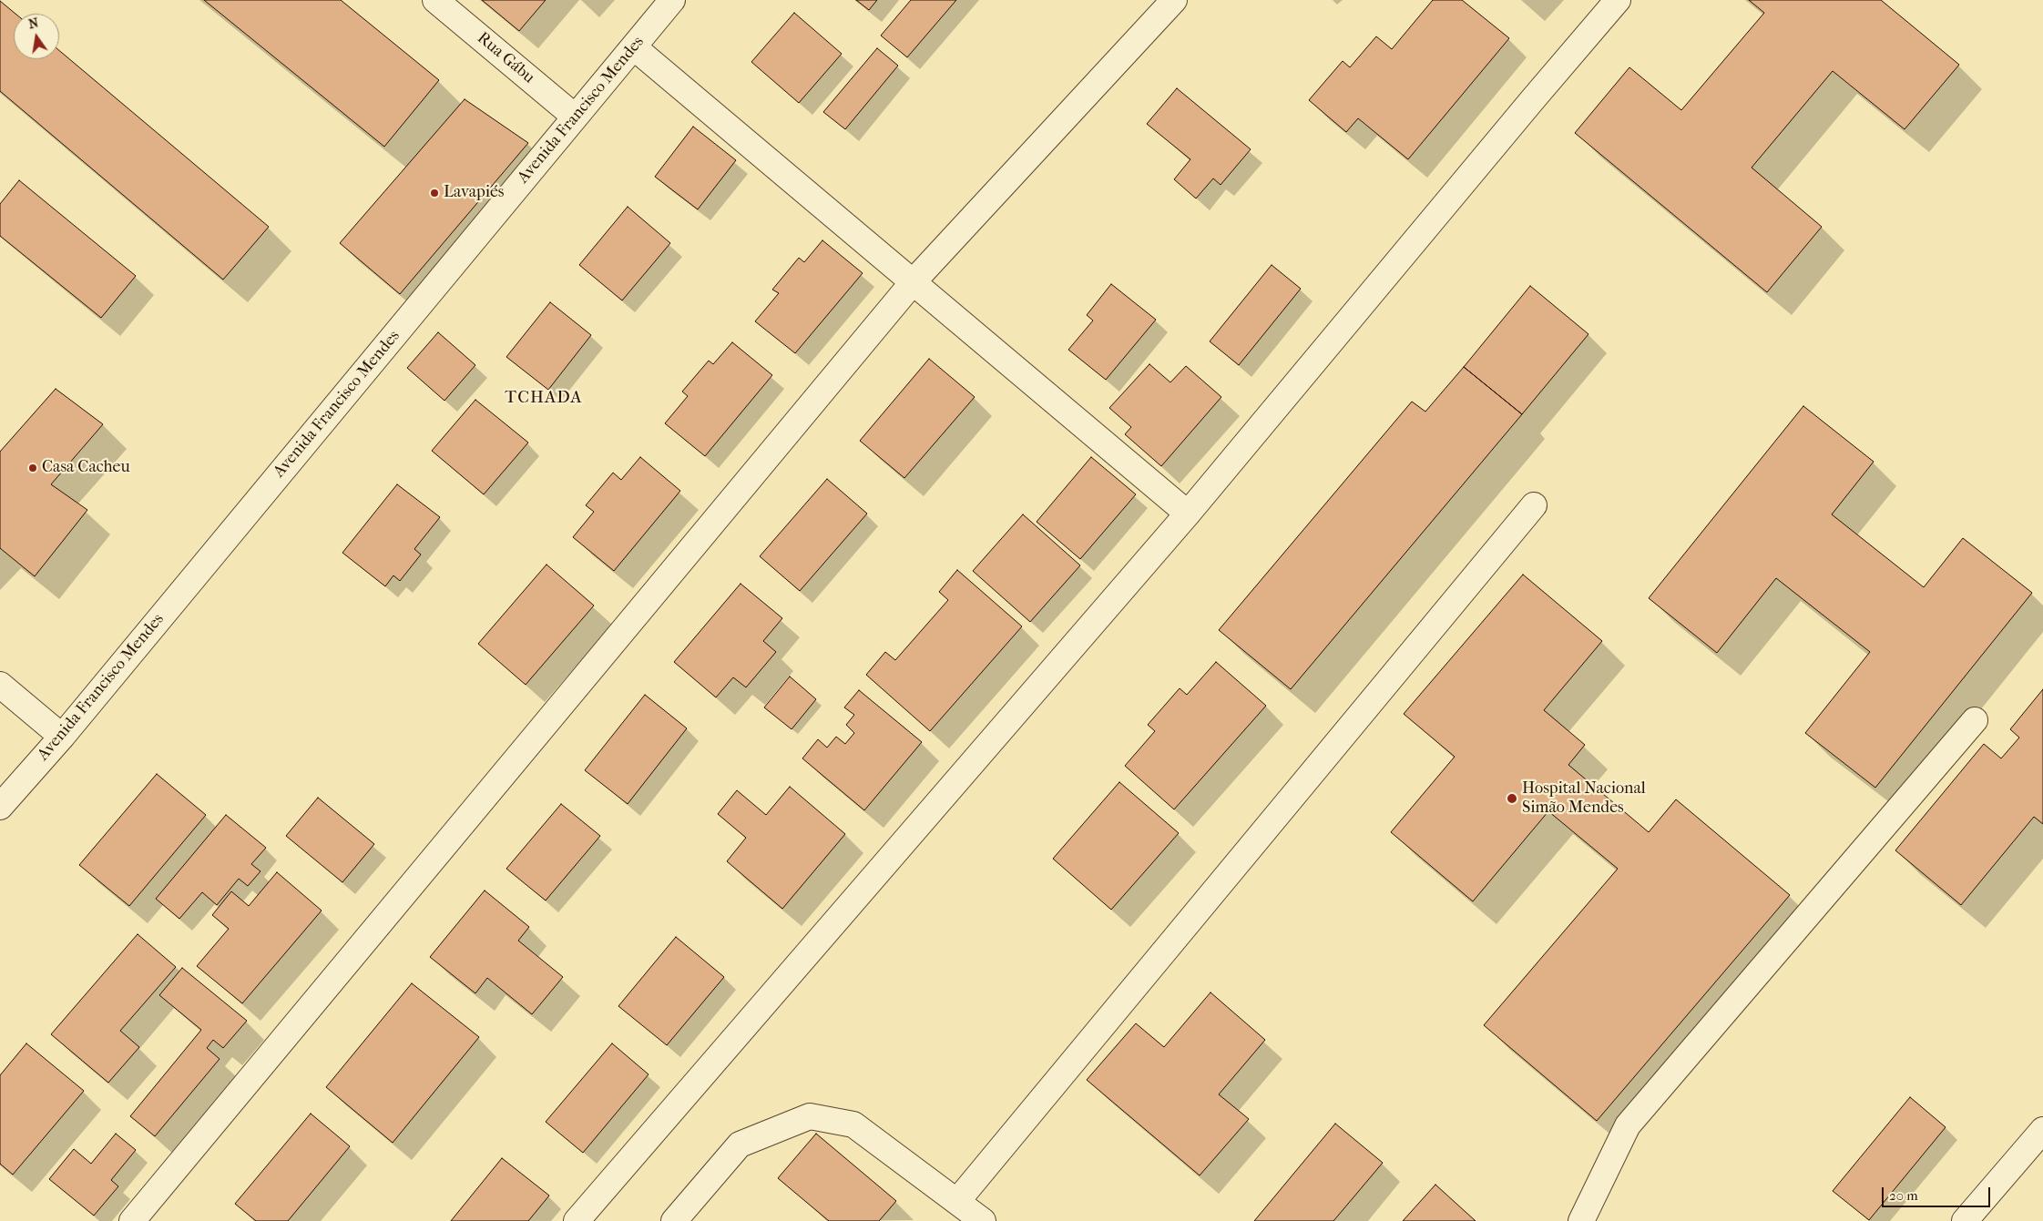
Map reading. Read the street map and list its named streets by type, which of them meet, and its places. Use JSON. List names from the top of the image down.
{
  "streets": {
    "street": ["Rua Gábu", "Avenida Francisco Mendes"]
  },
  "crossings": [
    ["Rua Gábu", "Avenida Francisco Mendes"]
  ],
  "districts": ["TCHADA"],
  "places": ["Lavapiés", "Casa Cacheu", "Hospital Nacional Simão Mendes"],
  "scale_bar": "20 m",
  "north": "top"
}
